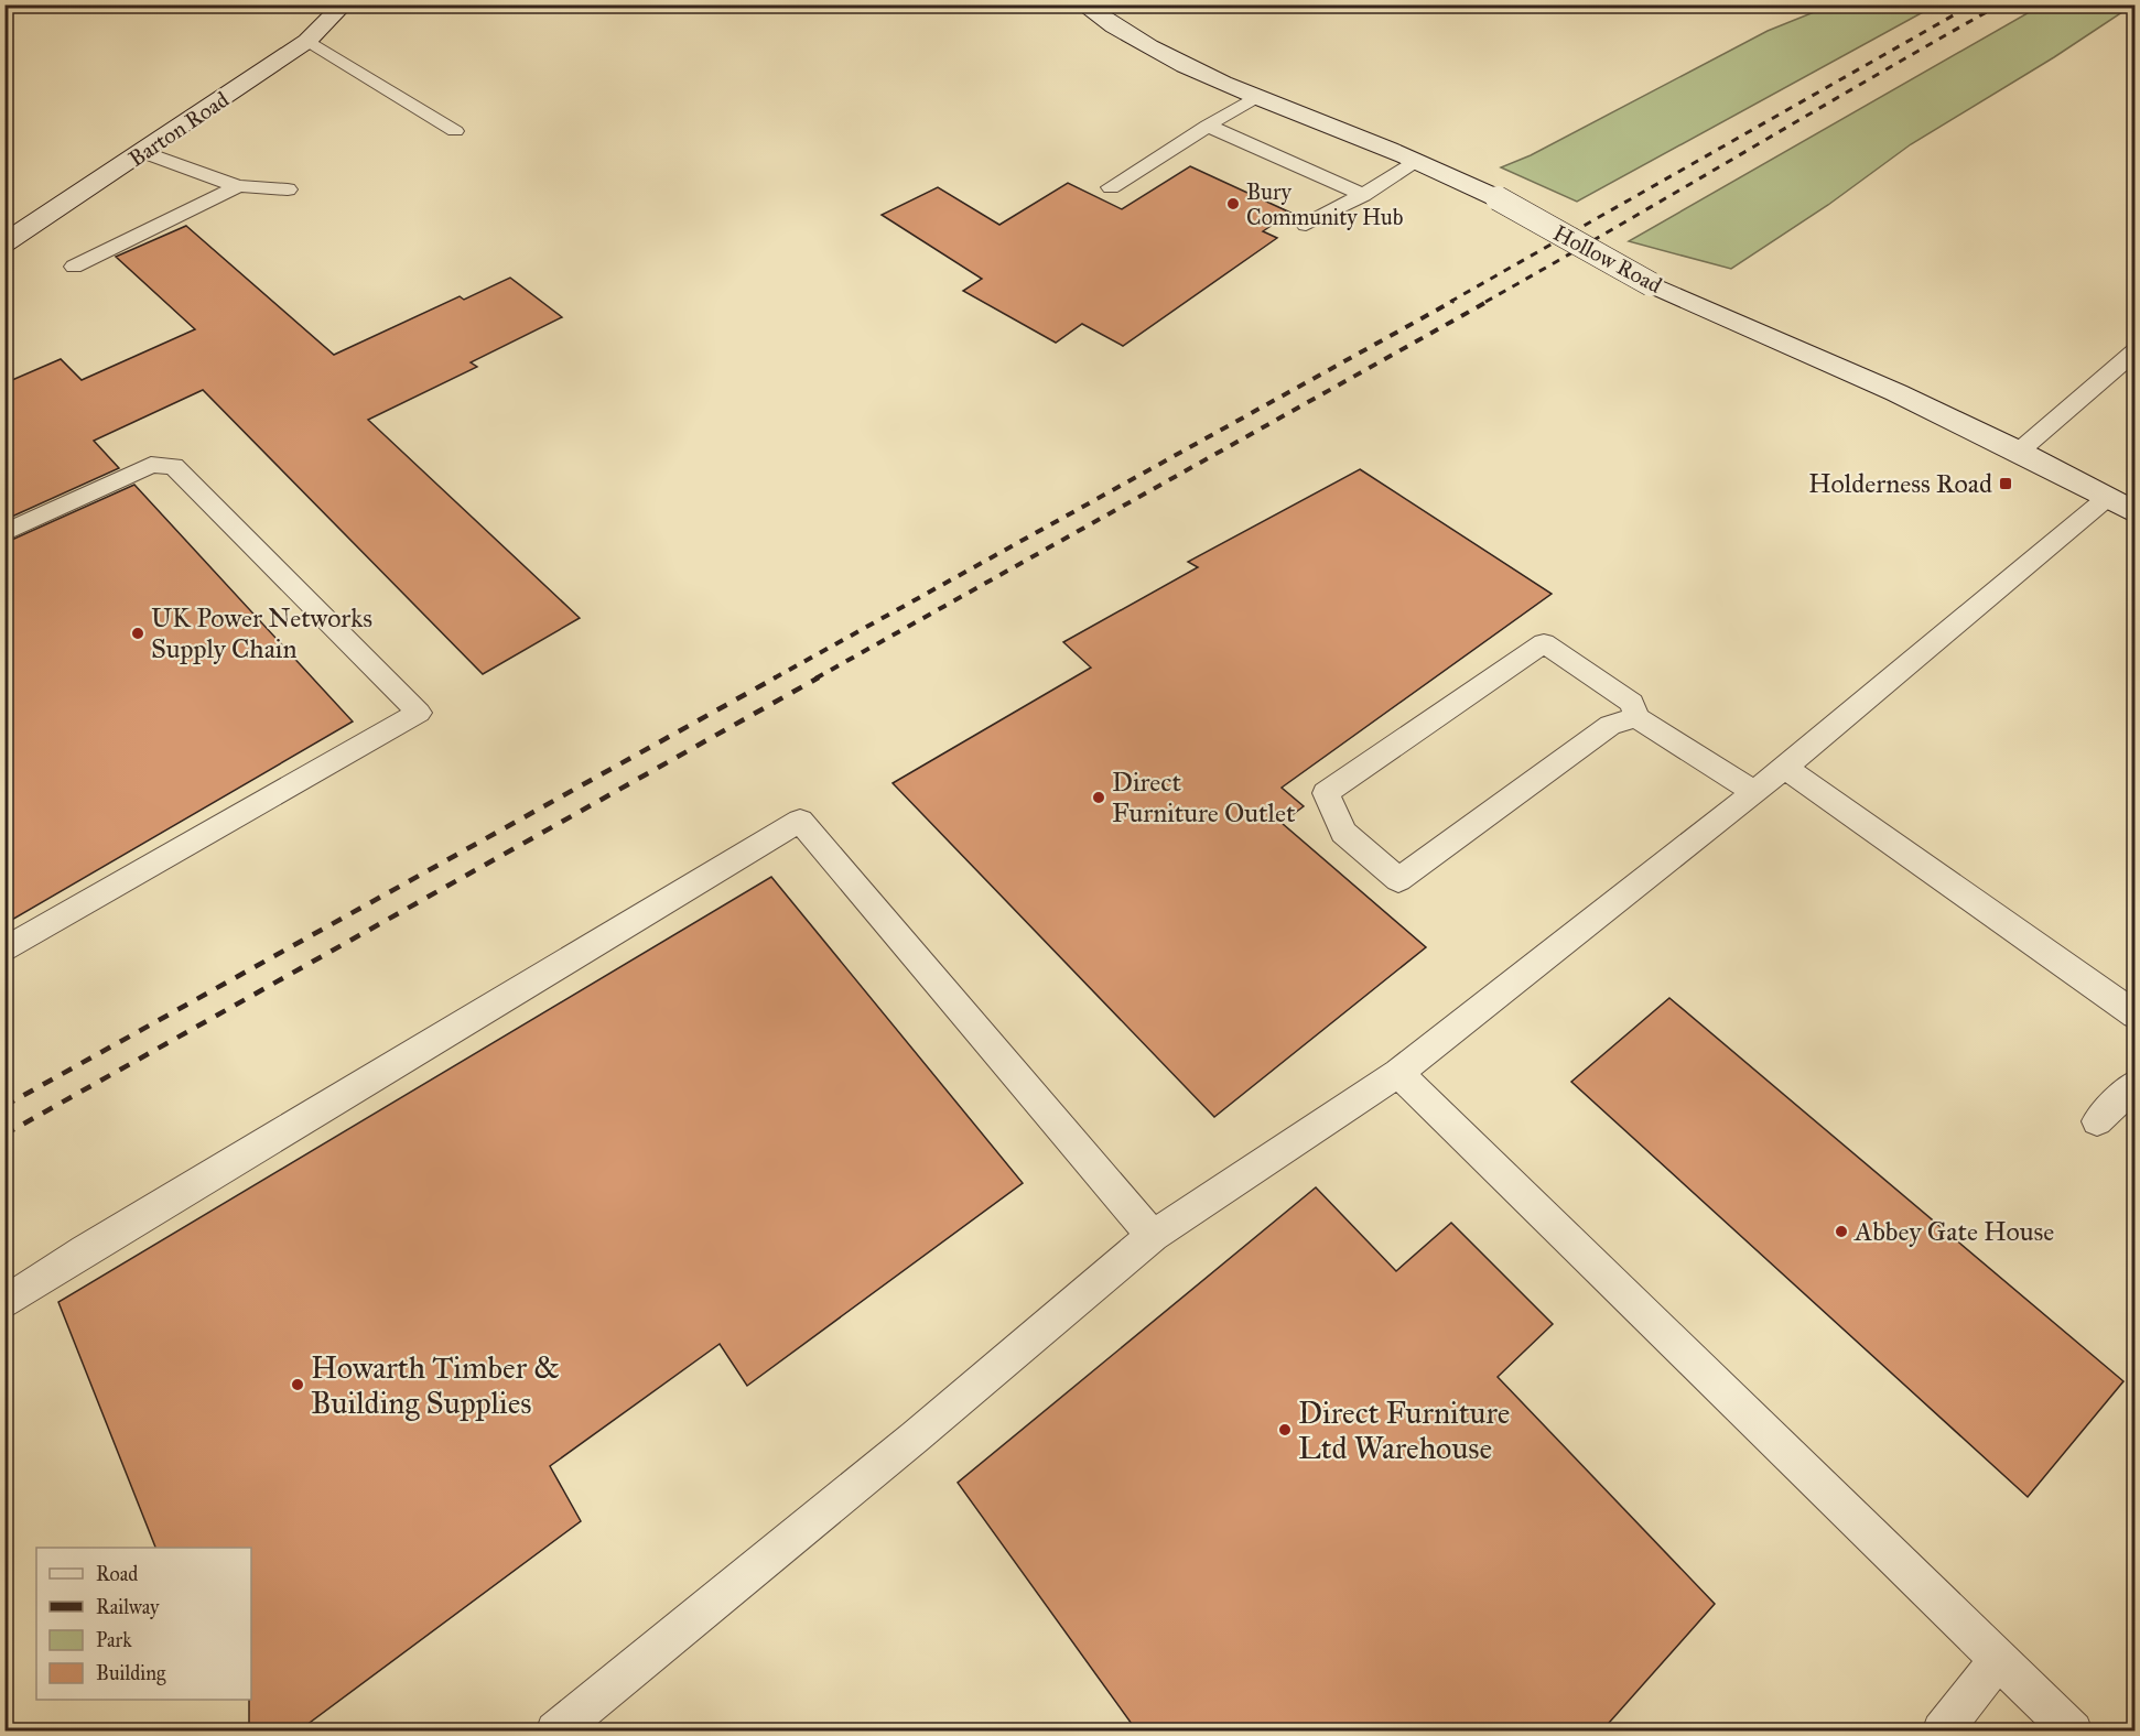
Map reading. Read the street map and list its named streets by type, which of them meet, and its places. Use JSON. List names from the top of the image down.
{
  "streets": {
    "street": ["Barton Road", "Hollow Road"]
  },
  "places": {
    "other": [
      "Bury Community Hub",
      "UK Power Networks Supply Chain",
      "Direct Furniture Outlet",
      "Abbey Gate House",
      "Howarth Timber & Building Supplies",
      "Direct Furniture Ltd Warehouse"
    ],
    "transit": ["Holderness Road"]
  },
  "legend": [
    "Road",
    "Railway",
    "Park",
    "Building"
  ]
}
